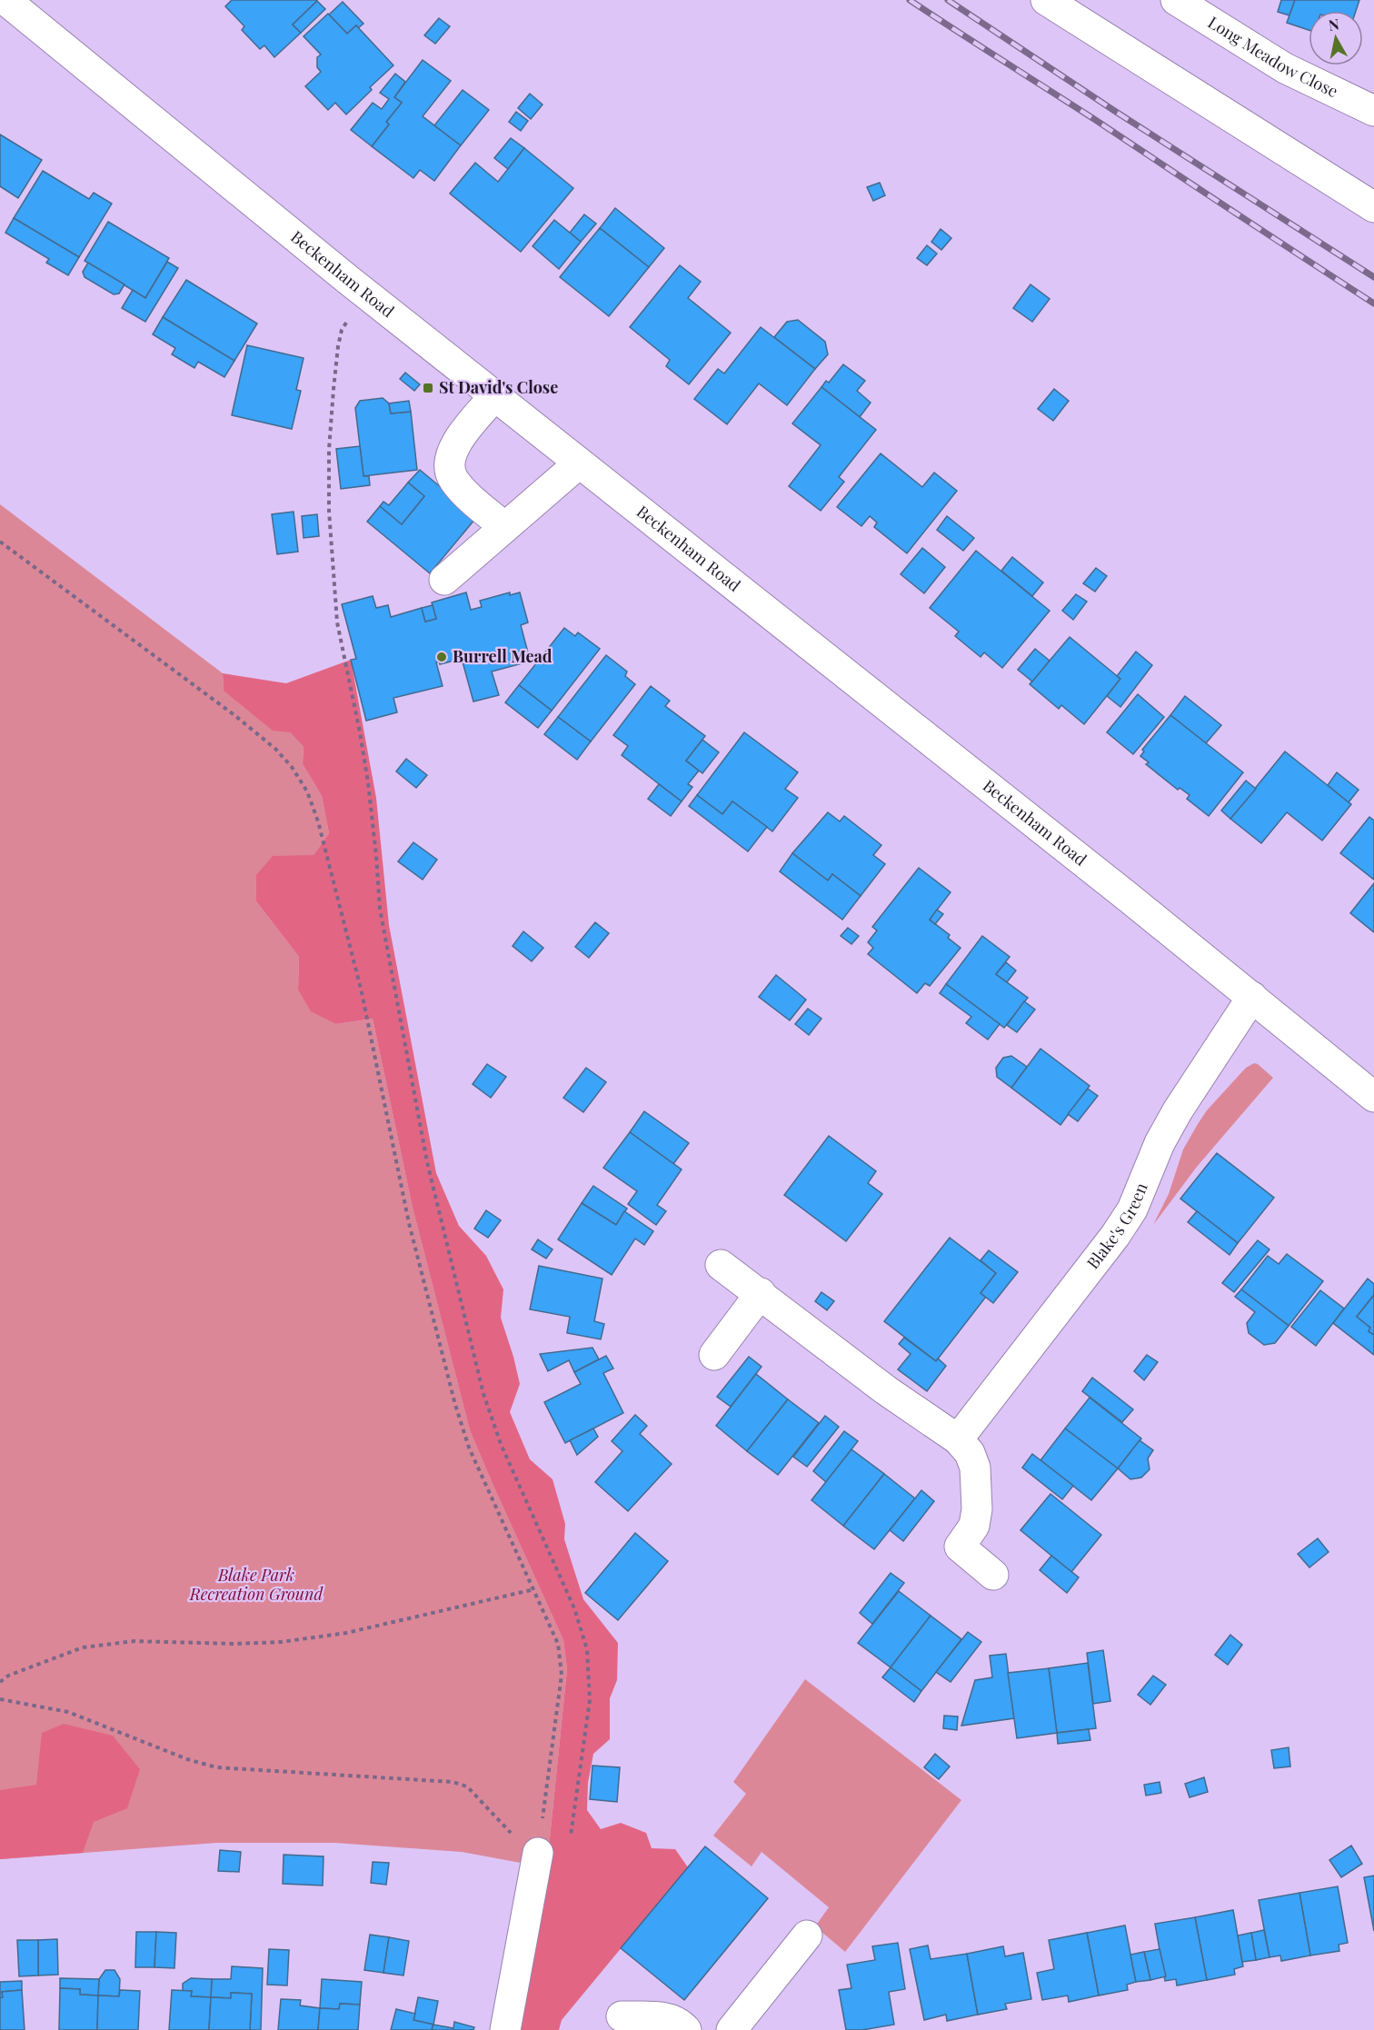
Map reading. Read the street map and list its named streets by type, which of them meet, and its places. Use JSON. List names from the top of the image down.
{
  "streets": {
    "main road": ["Long Meadow Close", "Beckenham Road", "Blake's Green"]
  },
  "crossings": [
    ["Beckenham Road", "Blake's Green"]
  ],
  "parks": ["Blake Park Recreation Ground"],
  "places": {
    "transit": ["St David's Close"],
    "other": ["Burrell Mead"]
  },
  "north": "top"
}
